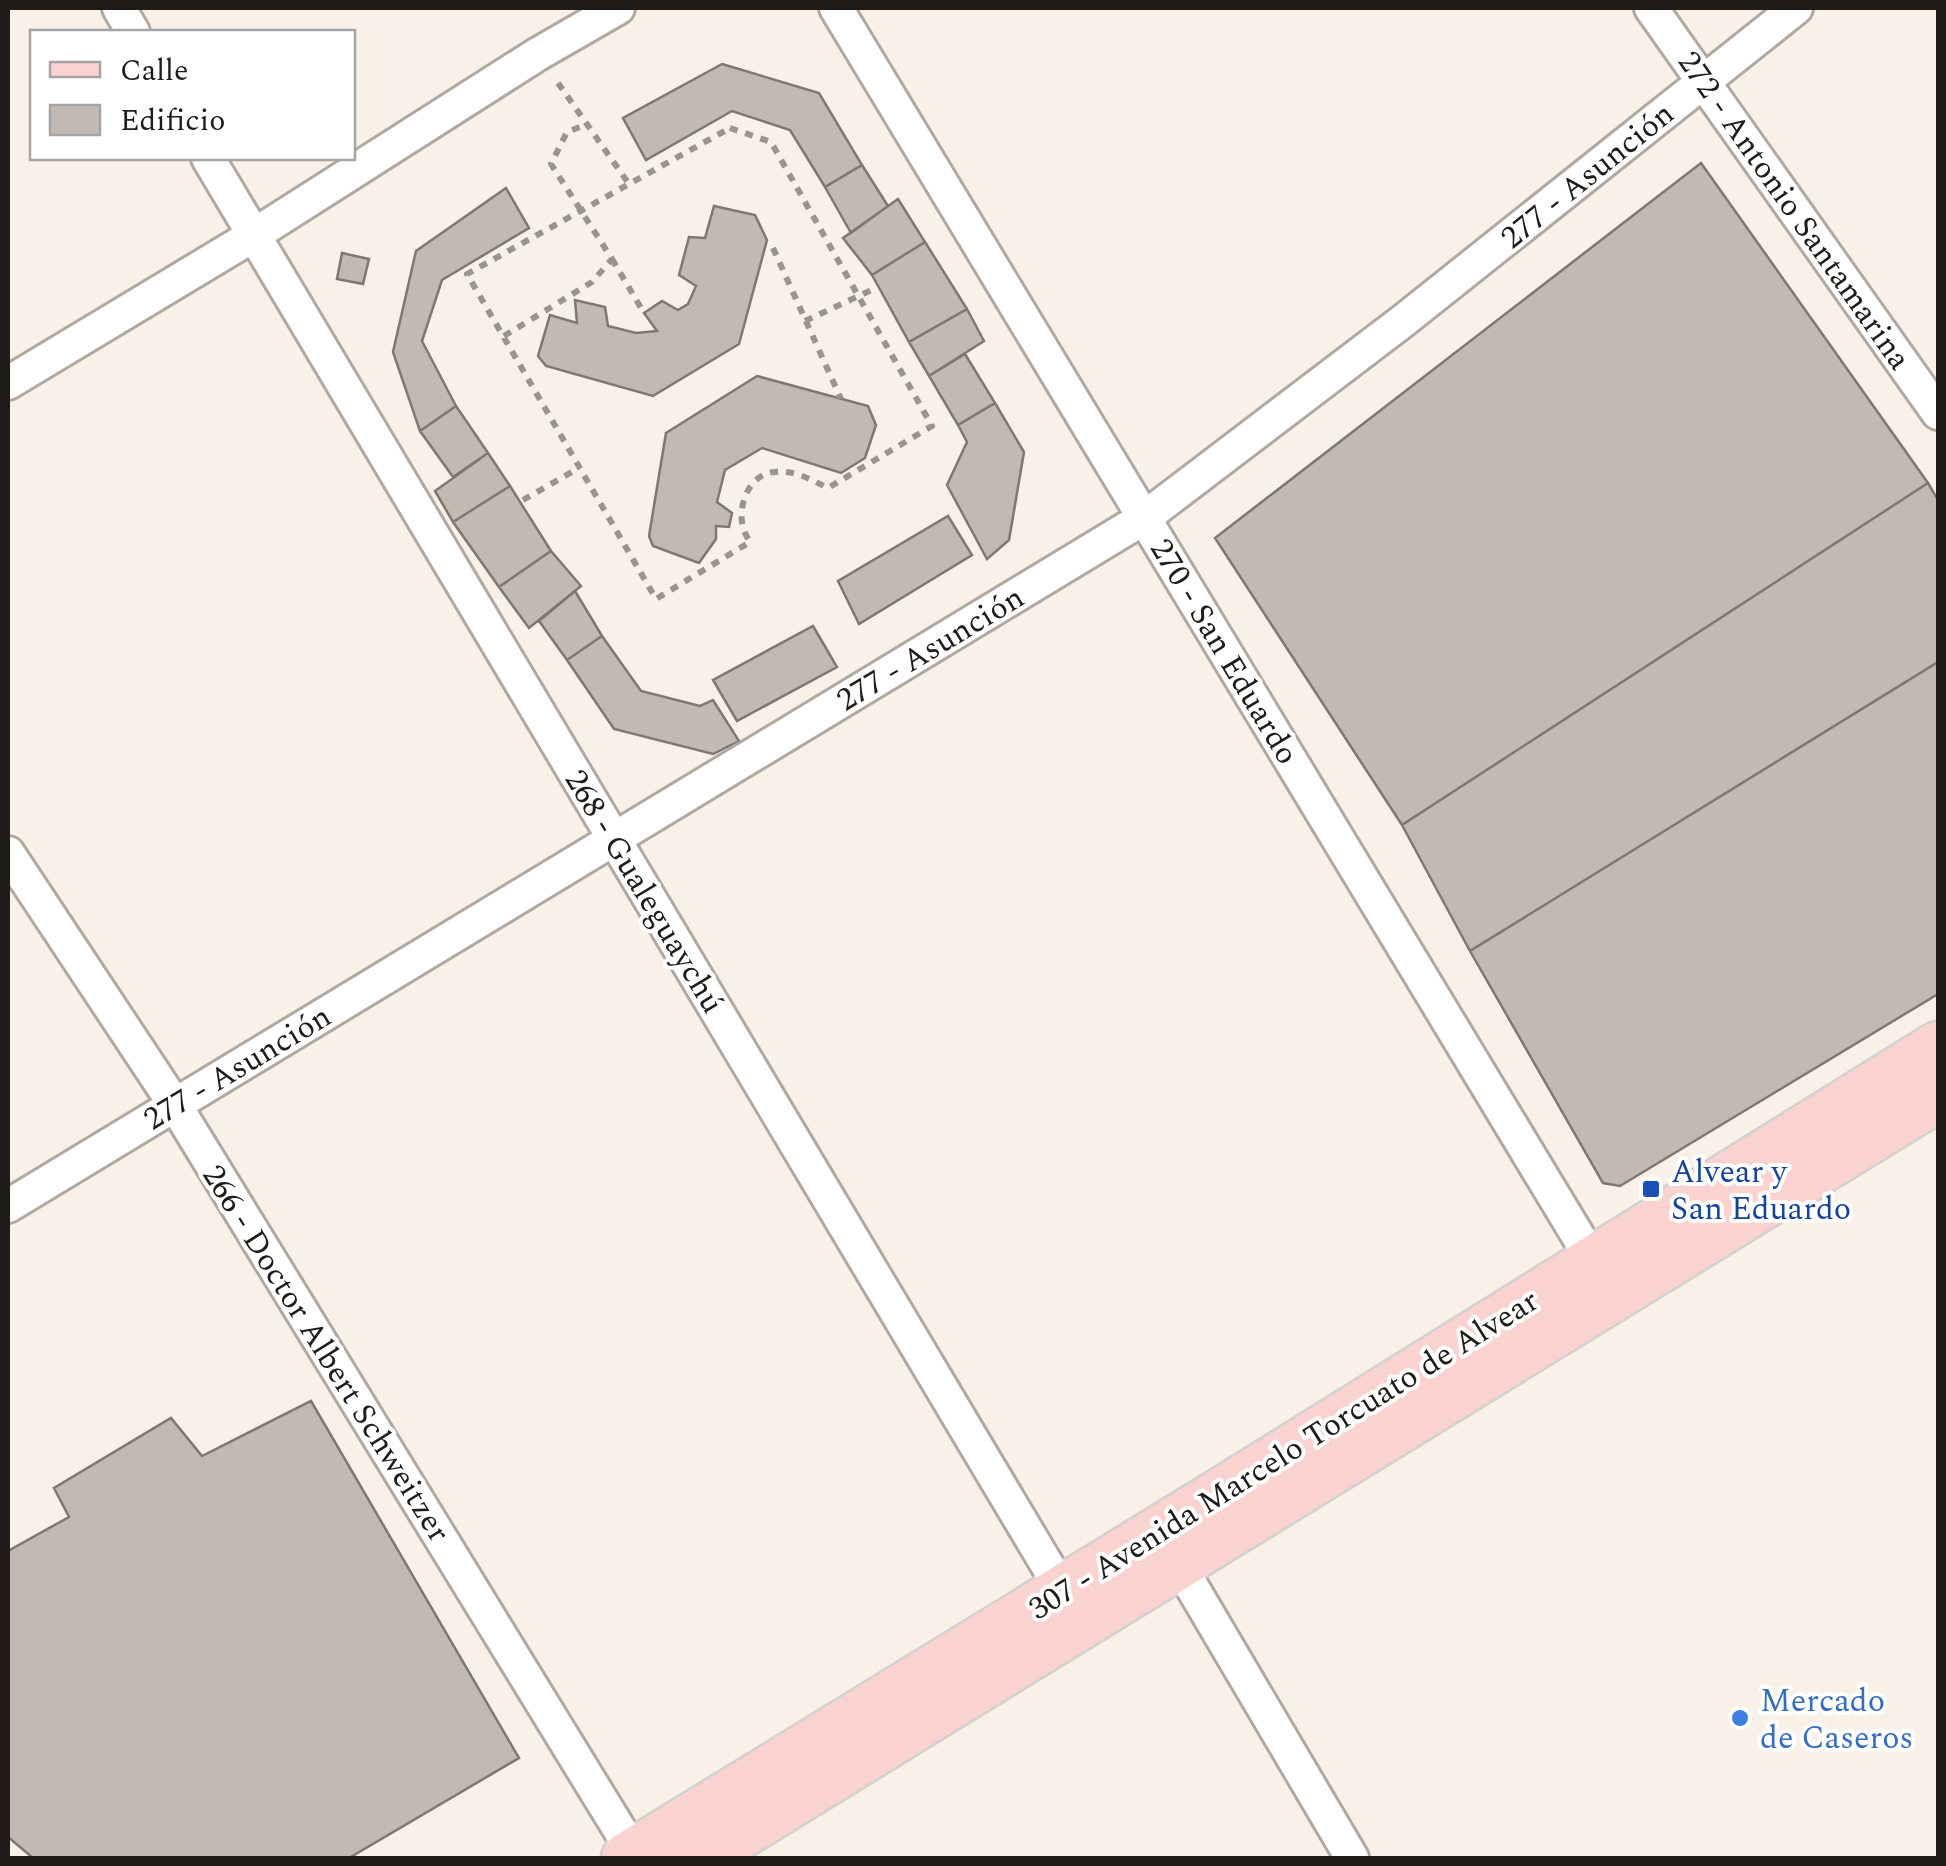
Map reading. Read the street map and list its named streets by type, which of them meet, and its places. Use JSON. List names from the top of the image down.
{
  "streets": {
    "main road": ["307 - Avenida Marcelo Torcuato de Alvear"],
    "street": [
      "277 - Asunción",
      "272 - Antonio Santamarina",
      "270 - San Eduardo",
      "268 - Gualeguaychú",
      "266 - Doctor Albert Schweitzer"
    ]
  },
  "crossings": [
    ["277 - Asunción", "272 - Antonio Santamarina"],
    ["277 - Asunción", "270 - San Eduardo"],
    ["277 - Asunción", "268 - Gualeguaychú"],
    ["277 - Asunción", "266 - Doctor Albert Schweitzer"],
    ["270 - San Eduardo", "307 - Avenida Marcelo Torcuato de Alvear"],
    ["268 - Gualeguaychú", "307 - Avenida Marcelo Torcuato de Alvear"],
    ["266 - Doctor Albert Schweitzer", "307 - Avenida Marcelo Torcuato de Alvear"]
  ],
  "places": {
    "transit": ["Alvear y San Eduardo"],
    "other": ["Mercado de Caseros"]
  },
  "legend": ["Calle", "Edificio"]
}
